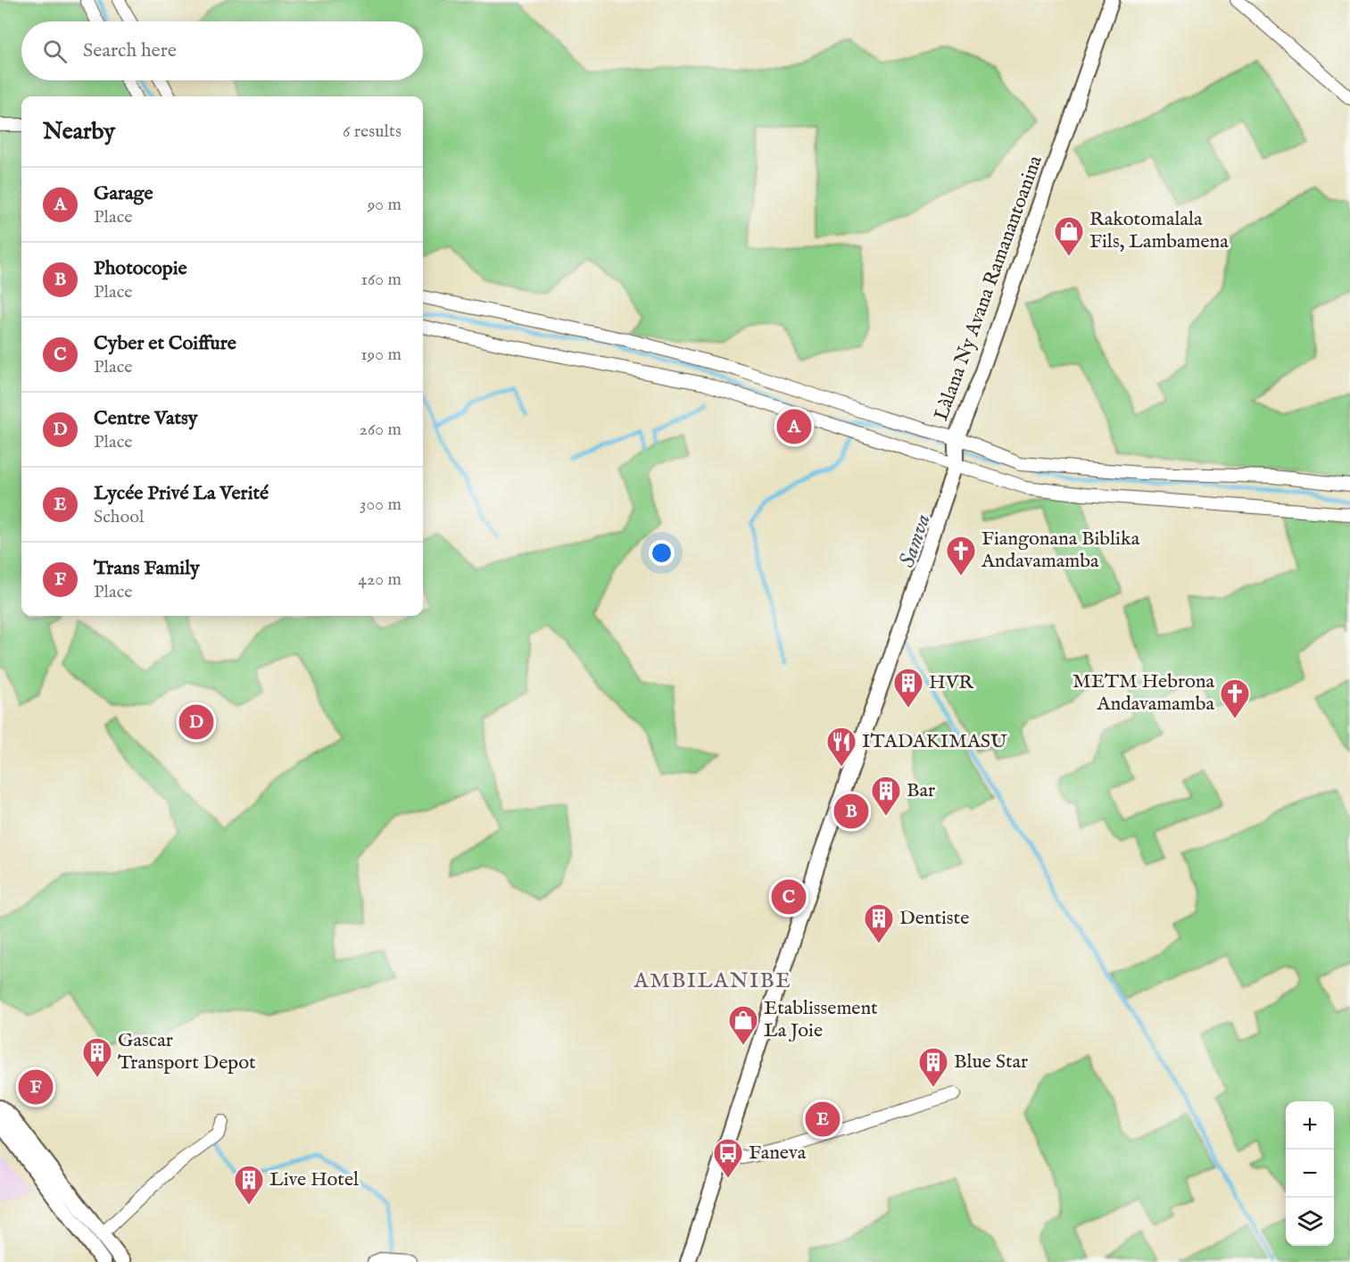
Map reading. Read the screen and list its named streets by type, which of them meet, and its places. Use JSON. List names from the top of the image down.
{
  "streets": {
    "street": ["Làlana Ny Avana Ramanantoanina"]
  },
  "districts": ["AMBILANIBE"],
  "water": ["Samva"],
  "places": {
    "shop": ["Rakotomalala Fils, Lambamena", "Etablissement La Joie"],
    "church": ["Fiangonana Biblika Andavamamba", "METM Hebrona Andavamamba"],
    "building": [
      "HVR",
      "Bar",
      "Dentiste",
      "Gascar Transport Depot",
      "Blue Star",
      "Live Hotel"
    ],
    "restaurant": ["ITADAKIMASU"],
    "bus stop": ["Faneva"]
  },
  "page": {
    "search": "Search here",
    "heading": ["Nearby", "6 results"],
    "list": [
      {
        "mark": "A",
        "name": "Garage",
        "note": "Place",
        "value": "90 m"
      },
      {
        "mark": "B",
        "name": "Photocopie",
        "note": "Place",
        "value": "160 m"
      },
      {
        "mark": "C",
        "name": "Cyber et Coiffure",
        "note": "Place",
        "value": "190 m"
      },
      {
        "mark": "D",
        "name": "Centre Vatsy",
        "note": "Place",
        "value": "260 m"
      },
      {
        "mark": "E",
        "name": "Lycée Privé La Verité",
        "note": "School",
        "value": "300 m"
      },
      {
        "mark": "F",
        "name": "Trans Family",
        "note": "Place",
        "value": "420 m"
      }
    ],
    "pins": [
      "A",
      "D",
      "B",
      "C",
      "F",
      "E"
    ],
    "map_buttons": ["+", "−"]
  }
}
